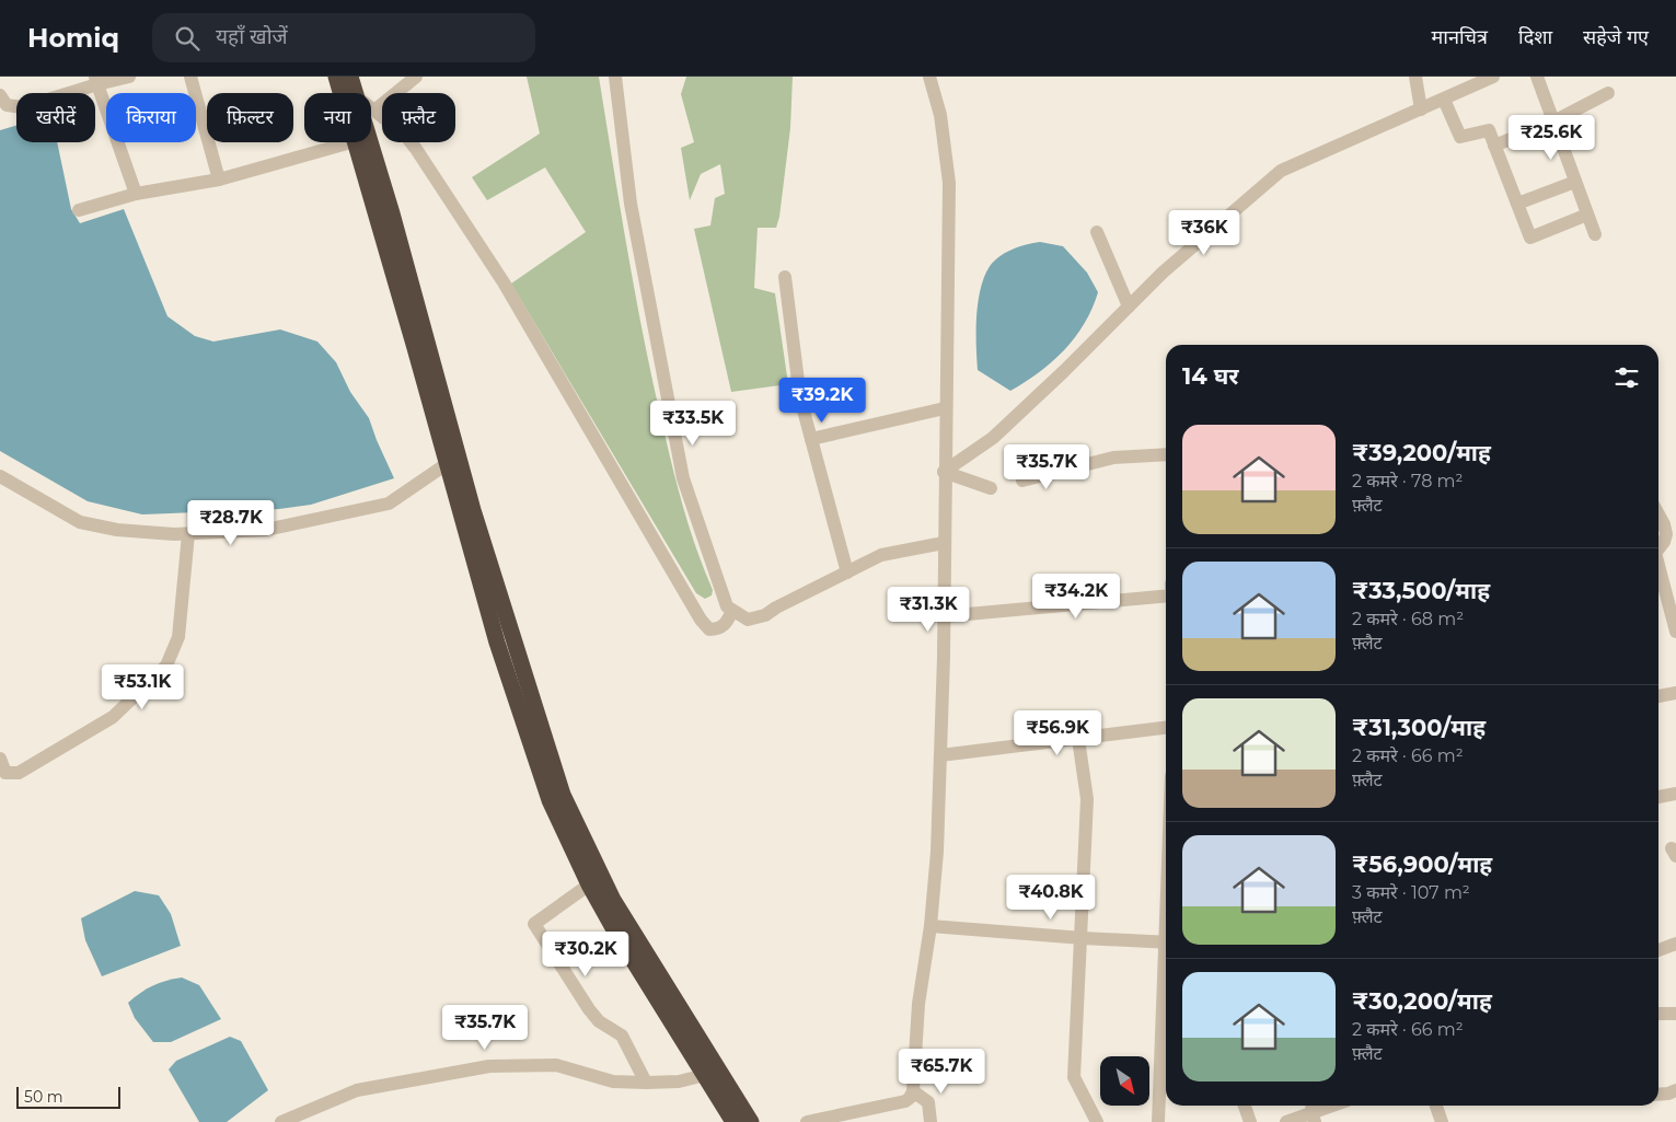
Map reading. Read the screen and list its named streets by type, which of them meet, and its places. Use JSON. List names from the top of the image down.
{
  "scale_bar": "50 m",
  "north": "bottom right",
  "page": {
    "header": "Homiq",
    "search": "यहाँ खोजें",
    "nav": ["मानचित्र", "दिशा", "सहेजे गए"],
    "chip": [
      "खरीदें",
      "किराया",
      "फ़िल्टर",
      "नया",
      "फ़्लैट"
    ],
    "price": [
      "₹25.6K",
      "₹36K",
      "₹39.2K",
      "₹33.5K",
      "₹35.7K",
      "₹28.7K",
      "₹34.2K",
      "₹31.3K",
      "₹53.1K",
      "₹56.9K",
      "₹40.8K",
      "₹30.2K",
      "₹35.7K",
      "₹65.7K"
    ],
    "heading": "14 घर",
    "list": [
      {
        "name": "₹39,200/माह",
        "note": "2 कमरे · 78 m² · फ़्लैट"
      },
      {
        "name": "₹33,500/माह",
        "note": "2 कमरे · 68 m² · फ़्लैट"
      },
      {
        "name": "₹31,300/माह",
        "note": "2 कमरे · 66 m² · फ़्लैट"
      },
      {
        "name": "₹56,900/माह",
        "note": "3 कमरे · 107 m² · फ़्लैट"
      },
      {
        "name": "₹30,200/माह",
        "note": "2 कमरे · 66 m² · फ़्लैट"
      }
    ],
    "scale": "50 m"
  }
}
